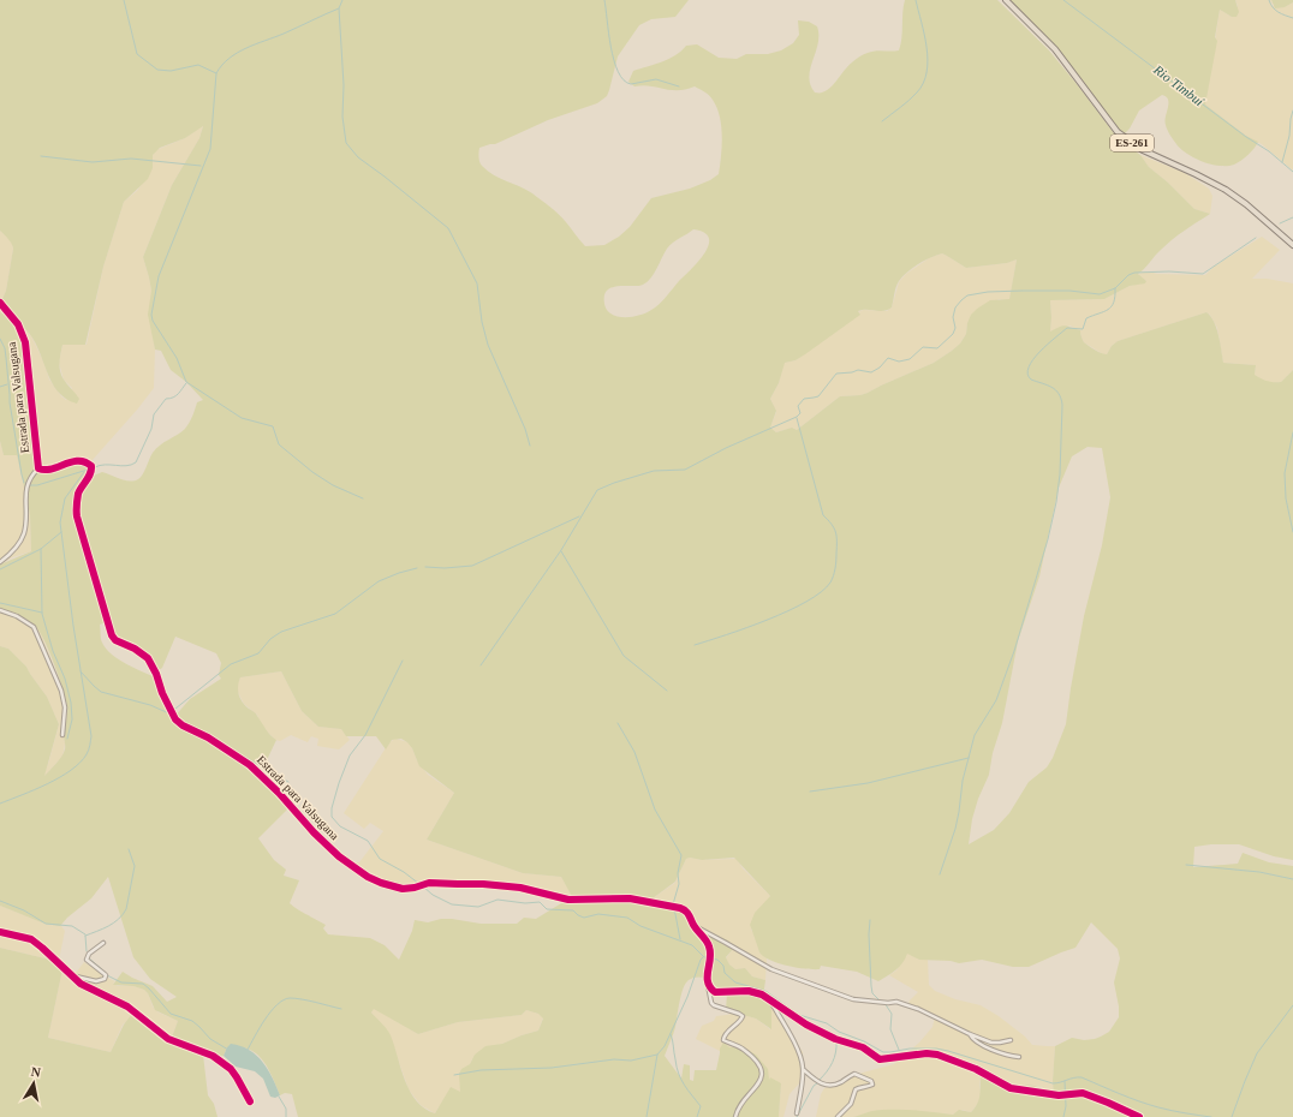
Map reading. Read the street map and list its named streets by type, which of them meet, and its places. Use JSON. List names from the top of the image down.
{
  "streets": {
    "main road": ["ES-261"],
    "street": ["Estrada para Valsugana"]
  },
  "water": ["Rio Timbuí"],
  "north": "top"
}
